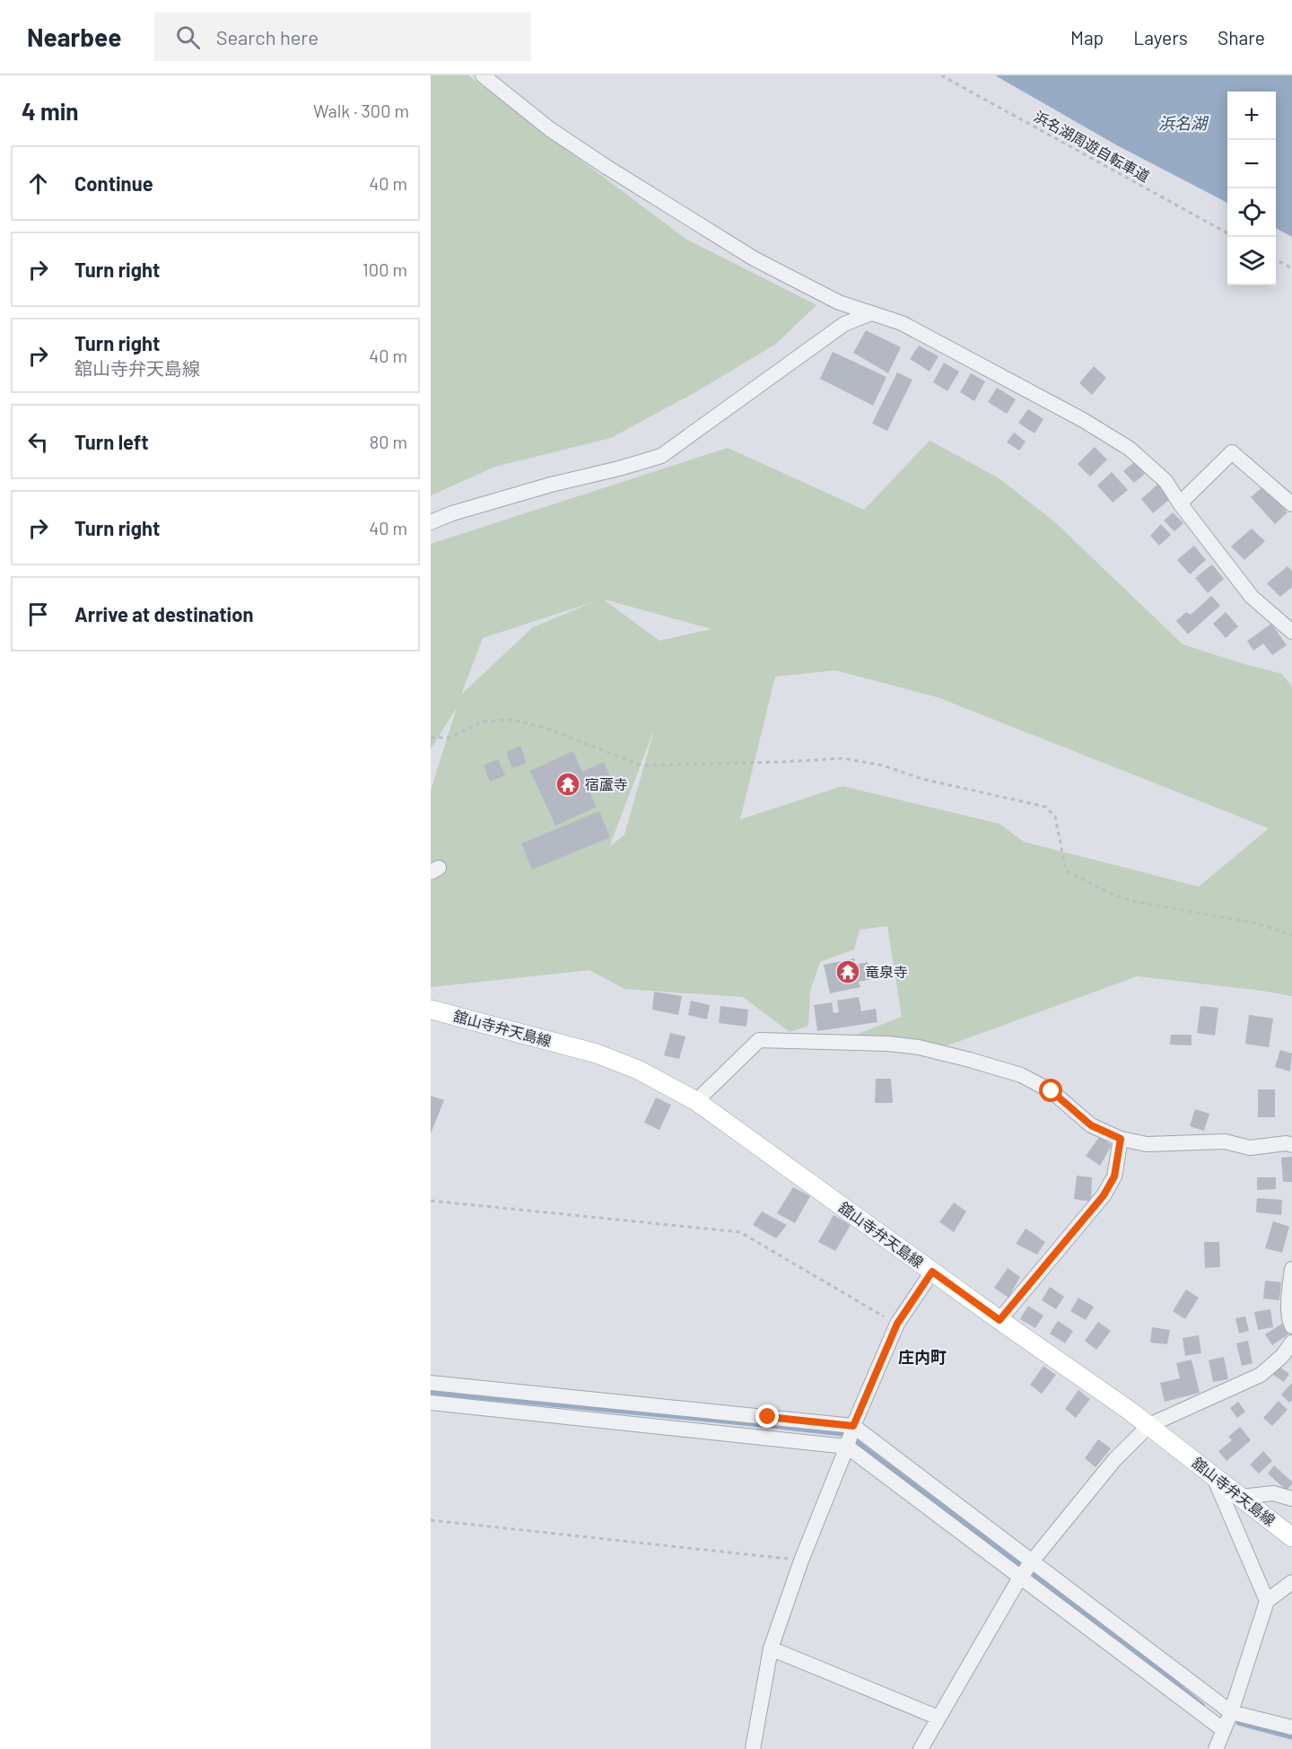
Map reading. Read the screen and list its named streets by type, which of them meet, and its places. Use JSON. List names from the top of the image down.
{
  "streets": {
    "main road": ["舘山寺弁天島線"],
    "path": ["浜名湖周遊自転車道"]
  },
  "districts": ["庄内町"],
  "water": ["浜名湖"],
  "places": {
    "temple": ["宿蘆寺", "竜泉寺"]
  },
  "page": {
    "header": "Nearbee",
    "search": "Search here",
    "nav": ["Map", "Layers", "Share"],
    "heading": ["4 min", "Walk · 300 m"],
    "map_buttons": ["+", "−"],
    "list": [
      ["Continue", "40 m"],
      ["Turn right", "100 m"],
      ["Turn right", "舘山寺弁天島線", "40 m"],
      ["Turn left", "80 m"],
      ["Turn right", "40 m"],
      "Arrive at destination"
    ]
  }
}
